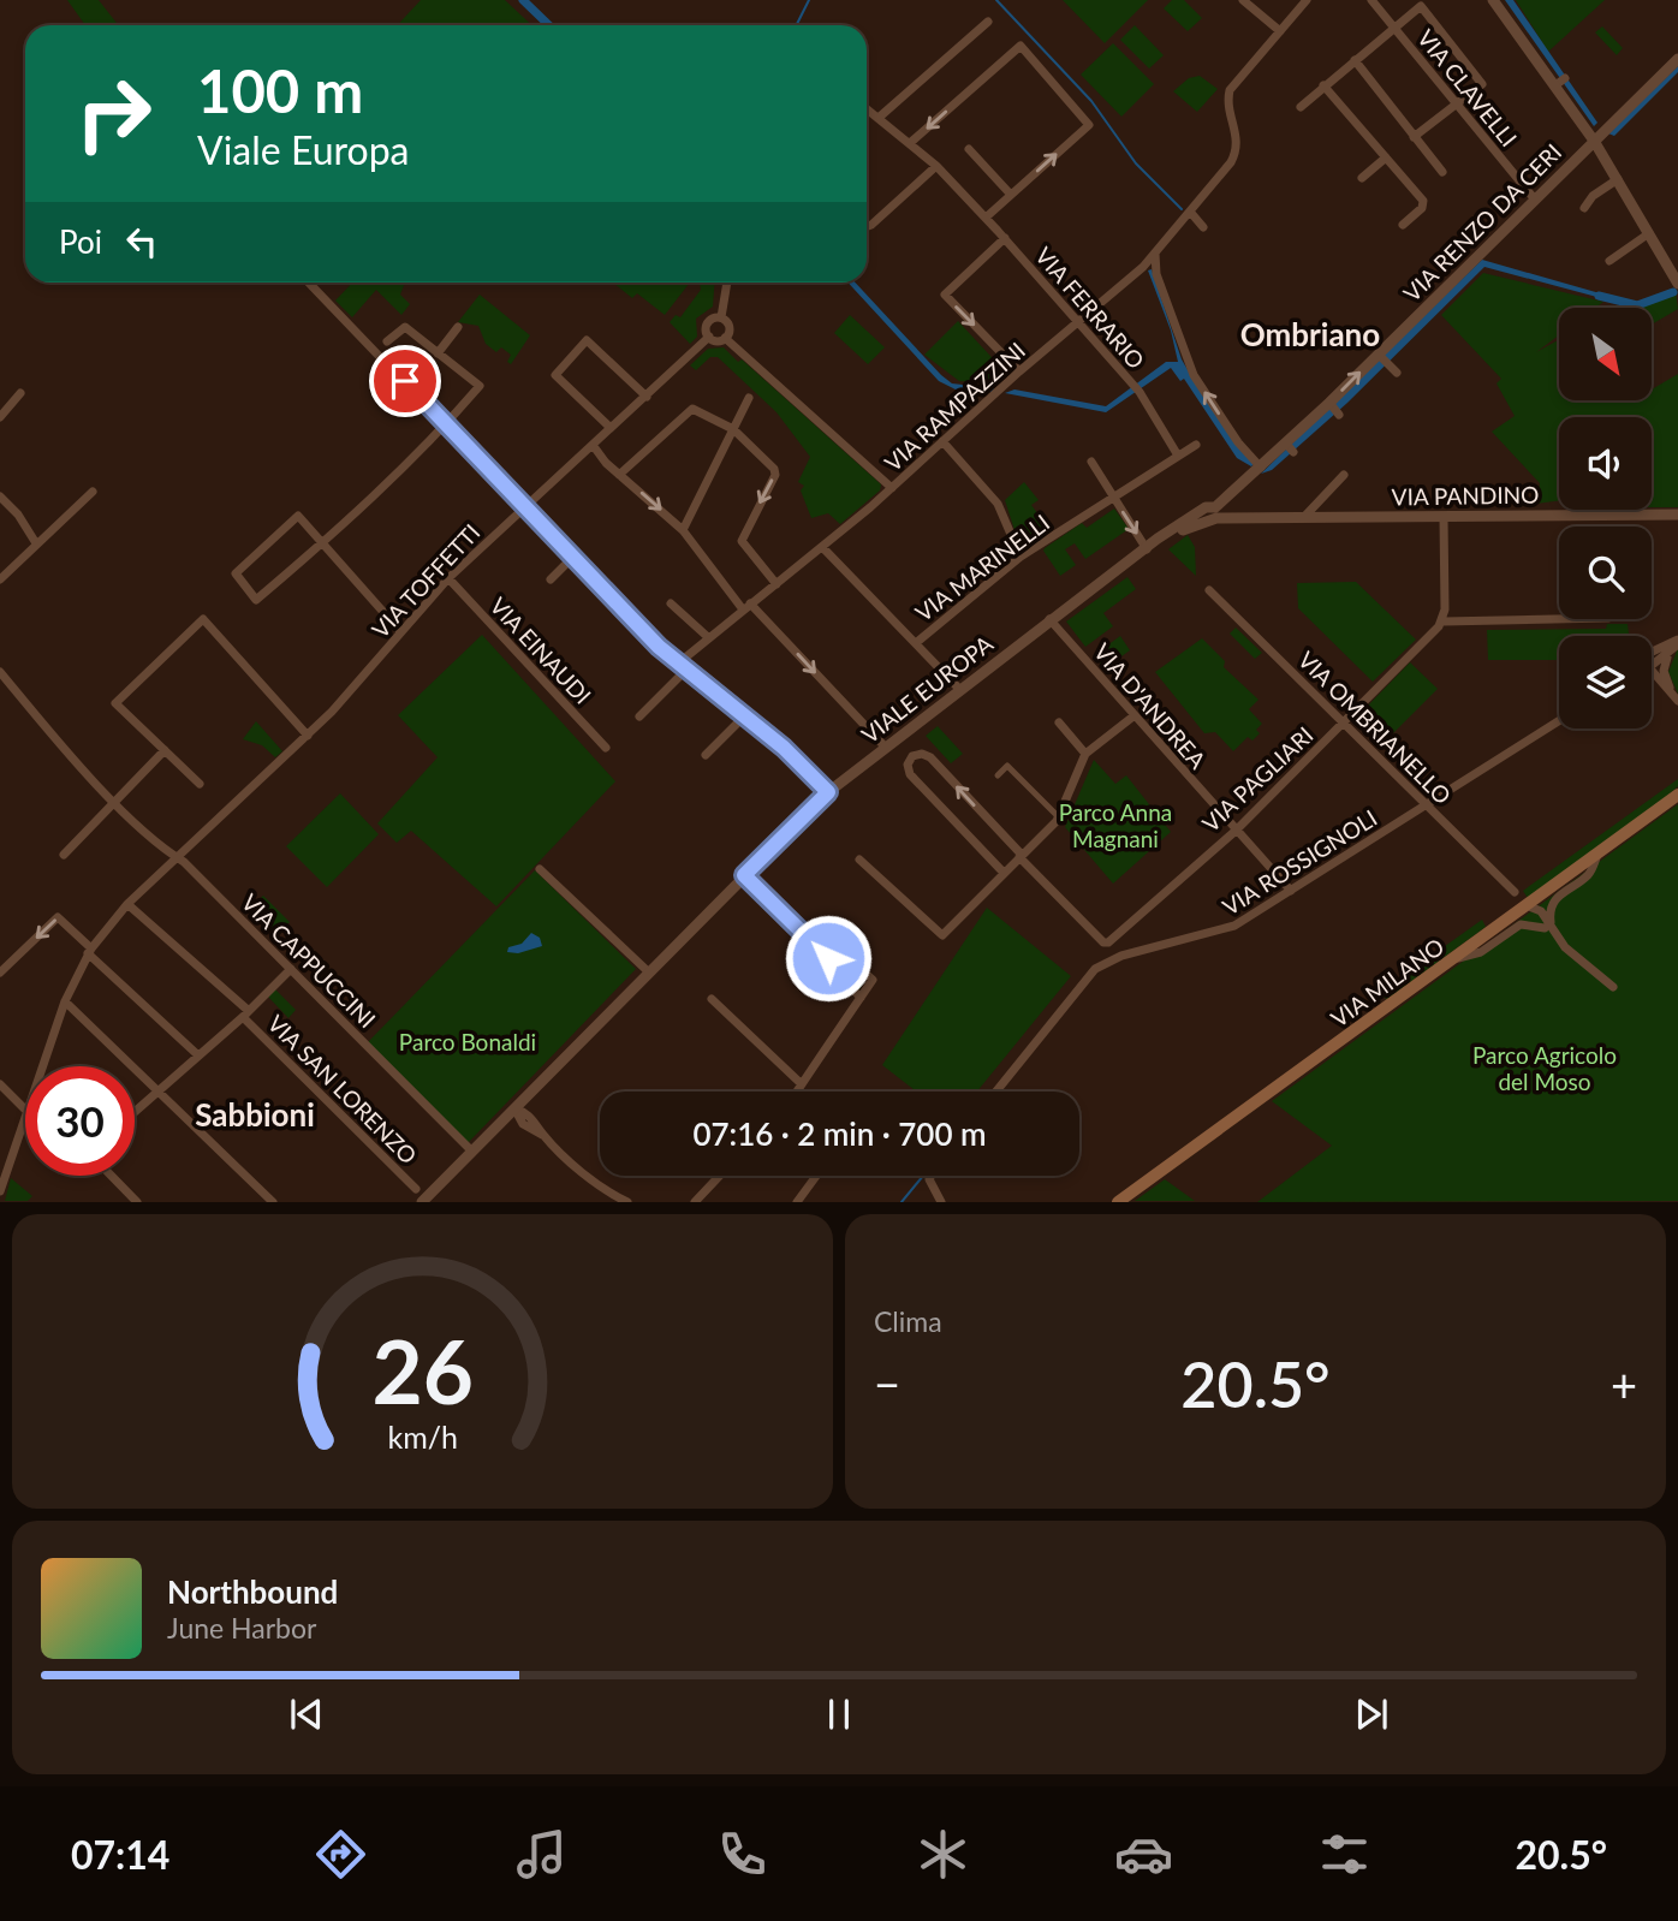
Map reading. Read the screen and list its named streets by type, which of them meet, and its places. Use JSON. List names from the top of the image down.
{
  "streets": {
    "main road": ["VIA MILANO"],
    "street": [
      "VIA CLAVELLI",
      "VIA RENZO DA CERI",
      "VIA FERRARIO",
      "VIA RAMPAZZINI",
      "VIA PANDINO",
      "VIA MARINELLI",
      "VIA TOFFETTI",
      "VIA EINAUDI",
      "VIALE EUROPA",
      "VIA D'ANDREA",
      "VIA OMBRIANELLO",
      "VIA PAGLIARI",
      "VIA ROSSIGNOLI",
      "VIA CAPPUCCINI",
      "VIA SAN LORENZO"
    ]
  },
  "crossings": [
    ["VIA CLAVELLI", "VIA RENZO DA CERI"],
    ["VIA RENZO DA CERI", "VIA PANDINO"],
    ["VIA RENZO DA CERI", "VIALE EUROPA"],
    ["VIA FERRARIO", "VIA RAMPAZZINI"],
    ["VIA FERRARIO", "VIA MARINELLI"],
    ["VIA PANDINO", "VIALE EUROPA"],
    ["VIA TOFFETTI", "VIA EINAUDI"],
    ["VIA TOFFETTI", "VIA CAPPUCCINI"],
    ["VIA TOFFETTI", "VIA SAN LORENZO"],
    ["VIALE EUROPA", "VIA D'ANDREA"],
    ["VIALE EUROPA", "VIA CAPPUCCINI"],
    ["VIA D'ANDREA", "VIA PAGLIARI"],
    ["VIA D'ANDREA", "VIA ROSSIGNOLI"],
    ["VIA OMBRIANELLO", "VIA PAGLIARI"],
    ["VIA OMBRIANELLO", "VIA ROSSIGNOLI"]
  ],
  "districts": ["Ombriano", "Sabbioni"],
  "parks": ["Parco Anna Magnani", "Parco Bonaldi", "Parco Agricolo del Moso"],
  "north": "bottom right",
  "page": {
    "turn": ["100 m", "Viale Europa"],
    "then": "Poi",
    "limit": "30",
    "trip": "07:16 · 2 min · 700 m",
    "tile": "Clima",
    "heat": ["−", "20.5°", "+"],
    "song": ["Northbound", "June Harbor"],
    "tabs": ["07:14", "20.5°"],
    "gauge": ["26", "km/h"]
  }
}
